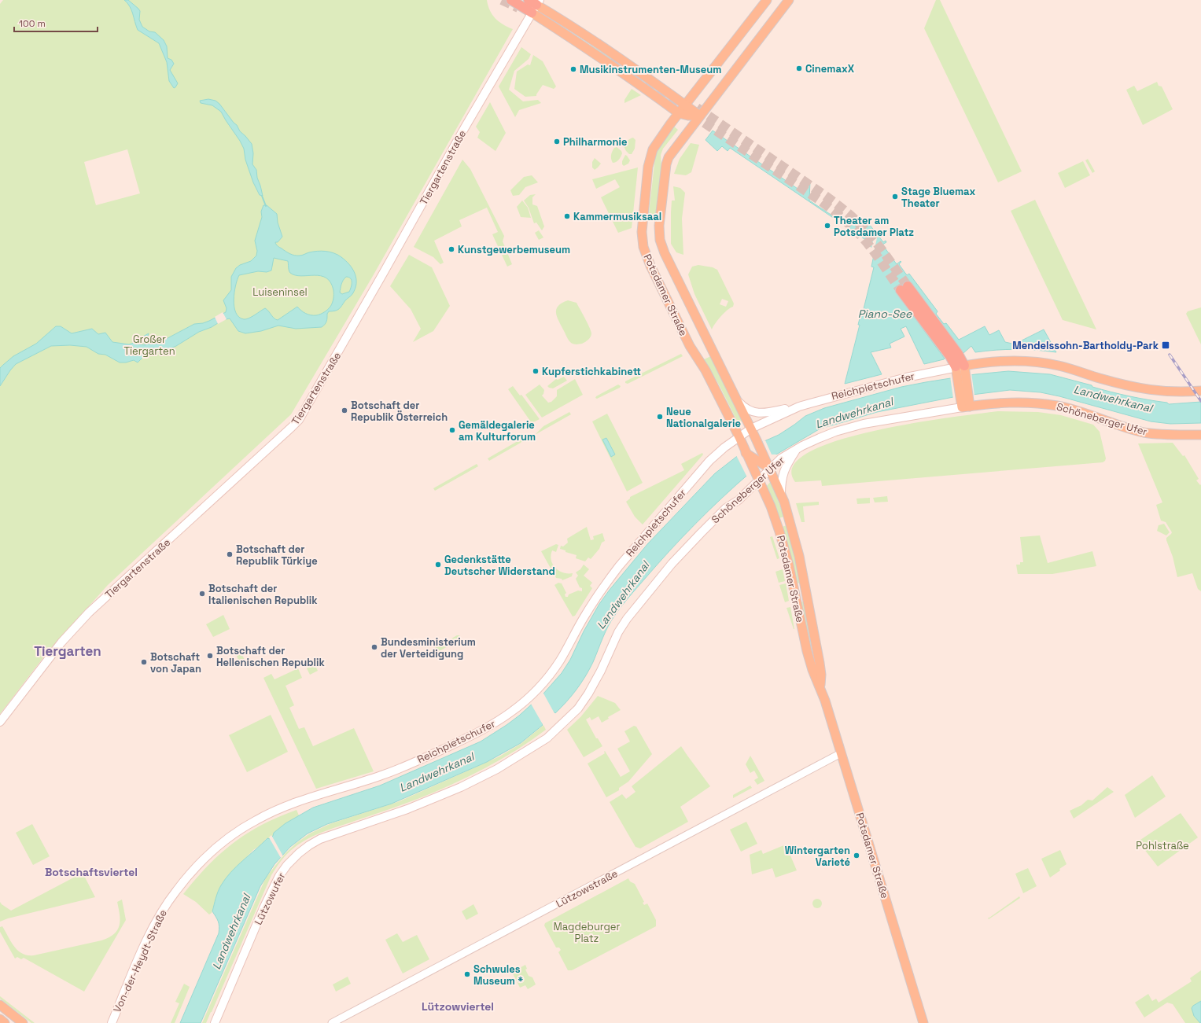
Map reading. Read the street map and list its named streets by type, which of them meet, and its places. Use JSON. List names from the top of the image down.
{
  "streets": {
    "main road": [
      "Tiergartenstraße",
      "Potsdamer Straße",
      "Reichpietschufer",
      "Schöneberger Ufer",
      "Lützowufer",
      "Von-der-Heydt-Straße"
    ],
    "street": ["Lützowstraße"]
  },
  "crossings": [
    ["Potsdamer Straße", "Reichpietschufer"],
    ["Potsdamer Straße", "Schöneberger Ufer"],
    ["Potsdamer Straße", "Lützowstraße"],
    ["Reichpietschufer", "Von-der-Heydt-Straße"],
    ["Schöneberger Ufer", "Lützowufer"]
  ],
  "districts": ["Tiergarten", "Botschaftsviertel", "Lützowviertel"],
  "water": ["Piano-See", "Landwehrkanal"],
  "parks": [
    "Luiseninsel",
    "Großer Tiergarten",
    "Pohlstraße",
    "Magdeburger Platz"
  ],
  "places": {
    "other": [
      "CinemaxX",
      "Musikinstrumenten-Museum",
      "Philharmonie",
      "Stage Bluemax Theater",
      "Kammermusiksaal",
      "Theater am Potsdamer Platz",
      "Kunstgewerbemuseum",
      "Kupferstichkabinett",
      "Botschaft der Republik Österreich",
      "Neue Nationalgalerie",
      "Gemäldegalerie am Kulturforum",
      "Botschaft der Republik Türkiye",
      "Gedenkstätte Deutscher Widerstand",
      "Botschaft der Italienischen Republik",
      "Bundesministerium der Verteidigung",
      "Botschaft der Hellenischen Republik",
      "Botschaft von Japan",
      "Wintergarten Varieté",
      "Schwules Museum *"
    ],
    "transit": ["Mendelssohn-Bartholdy-Park"]
  },
  "scale_bar": "100 m"
}
